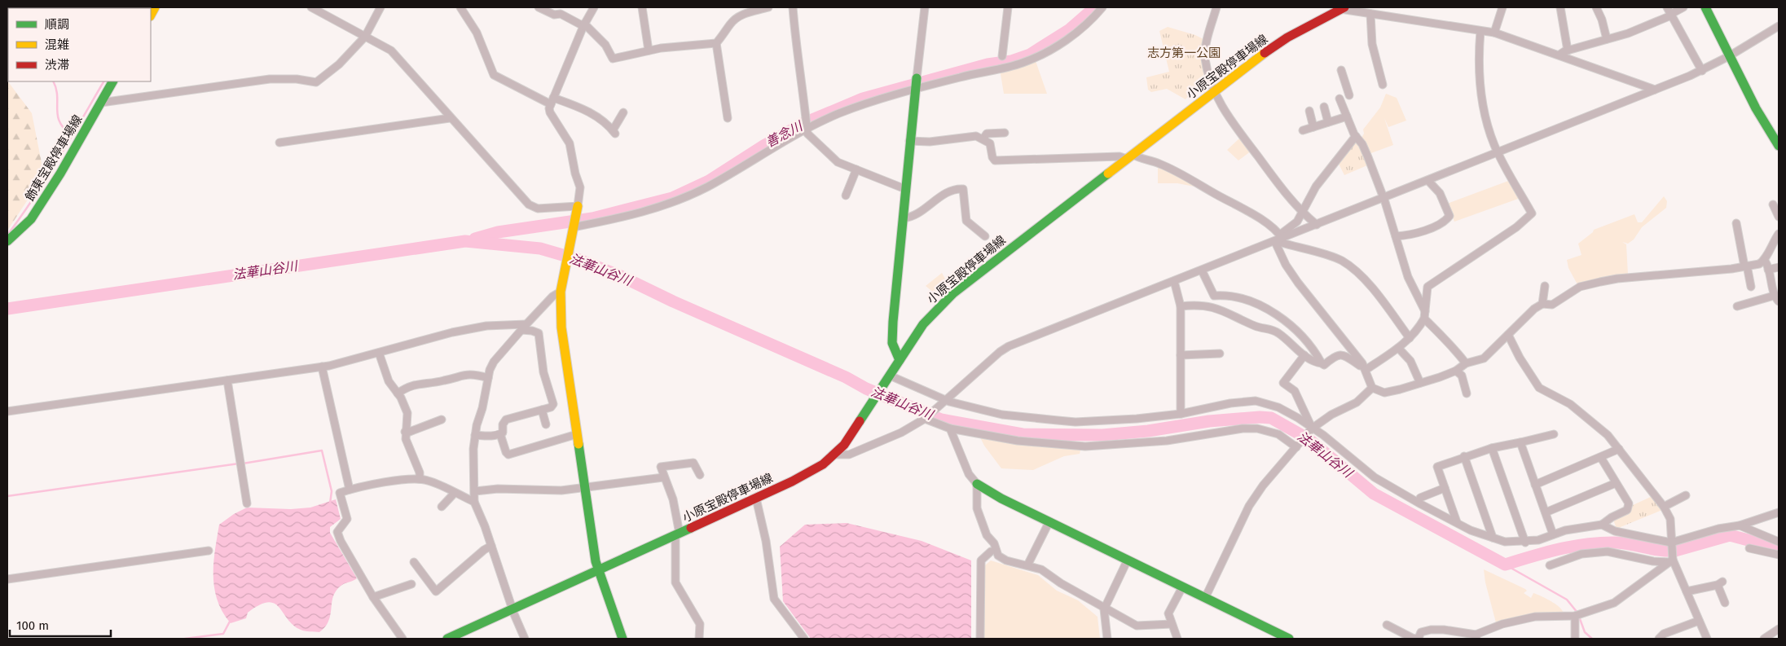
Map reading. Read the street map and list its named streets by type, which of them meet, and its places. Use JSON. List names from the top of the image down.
{
  "streets": {
    "main road": ["小原宝殿停車場線", "飾東宝殿停車場線"]
  },
  "water": ["善念川", "法華山谷川"],
  "parks": ["志方第一公園"],
  "legend": ["順調", "混雑", "渋滞"],
  "scale_bar": "100 m"
}
